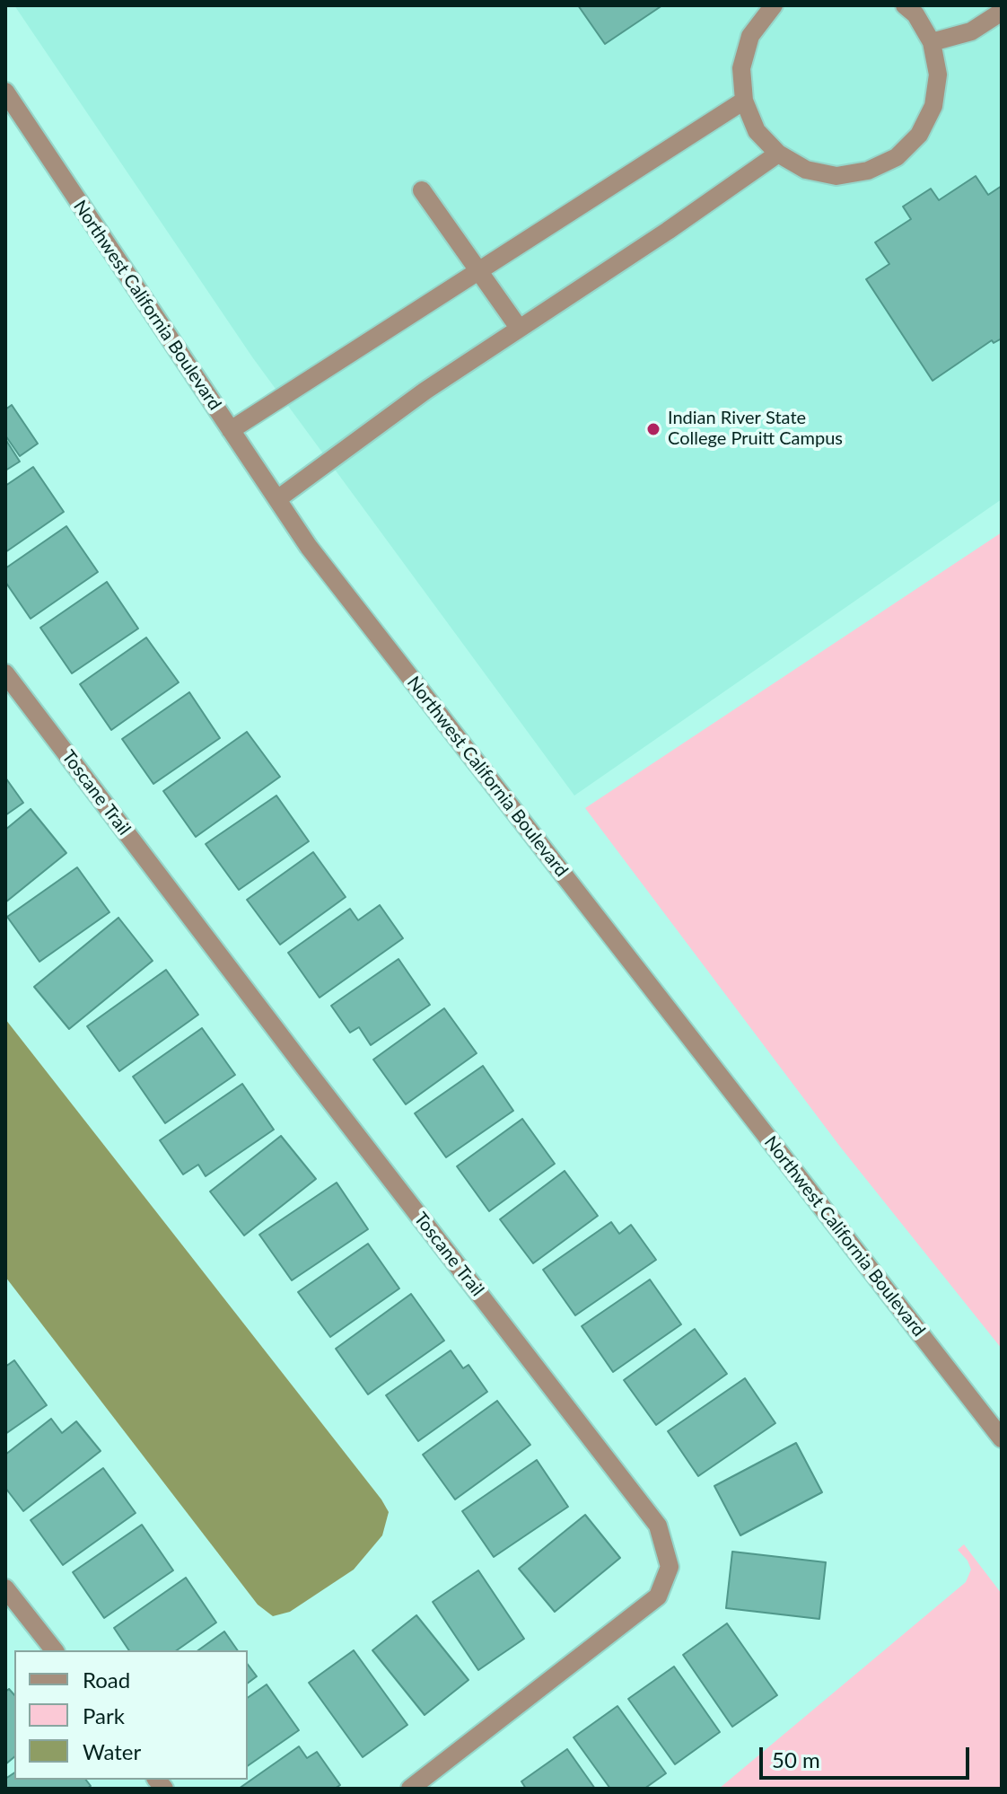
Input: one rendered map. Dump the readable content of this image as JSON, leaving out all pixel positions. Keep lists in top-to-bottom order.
{
  "streets": {
    "street": ["Northwest California Boulevard", "Toscane Trail"]
  },
  "places": ["Indian River State College Pruitt Campus"],
  "legend": ["Road", "Park", "Water"],
  "scale_bar": "50 m"
}
